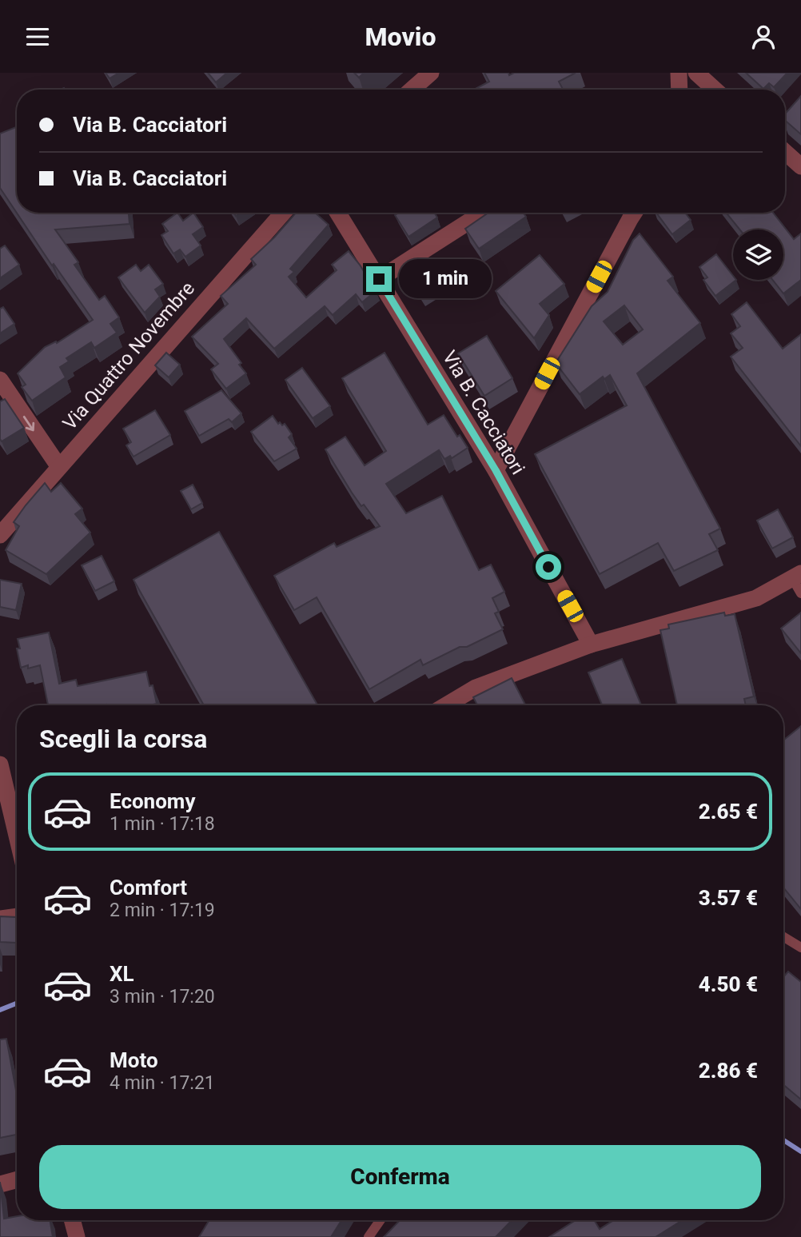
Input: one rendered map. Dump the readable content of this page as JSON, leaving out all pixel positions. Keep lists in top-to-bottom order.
{
  "streets": {
    "street": ["Via Quattro Novembre", "Via B. Cacciatori"]
  },
  "page": {
    "header": "Movio",
    "banner": ["Via B. Cacciatori", "Via B. Cacciatori"],
    "bubble": "1 min",
    "heading": "Scegli la corsa",
    "list": [
      {
        "name": "Economy",
        "note": "1 min · 17:18",
        "value": "2.65 €"
      },
      {
        "name": "Comfort",
        "note": "2 min · 17:19",
        "value": "3.57 €"
      },
      {
        "name": "XL",
        "note": "3 min · 17:20",
        "value": "4.50 €"
      },
      {
        "name": "Moto",
        "note": "4 min · 17:21",
        "value": "2.86 €"
      }
    ],
    "buttons": "Conferma"
  }
}
